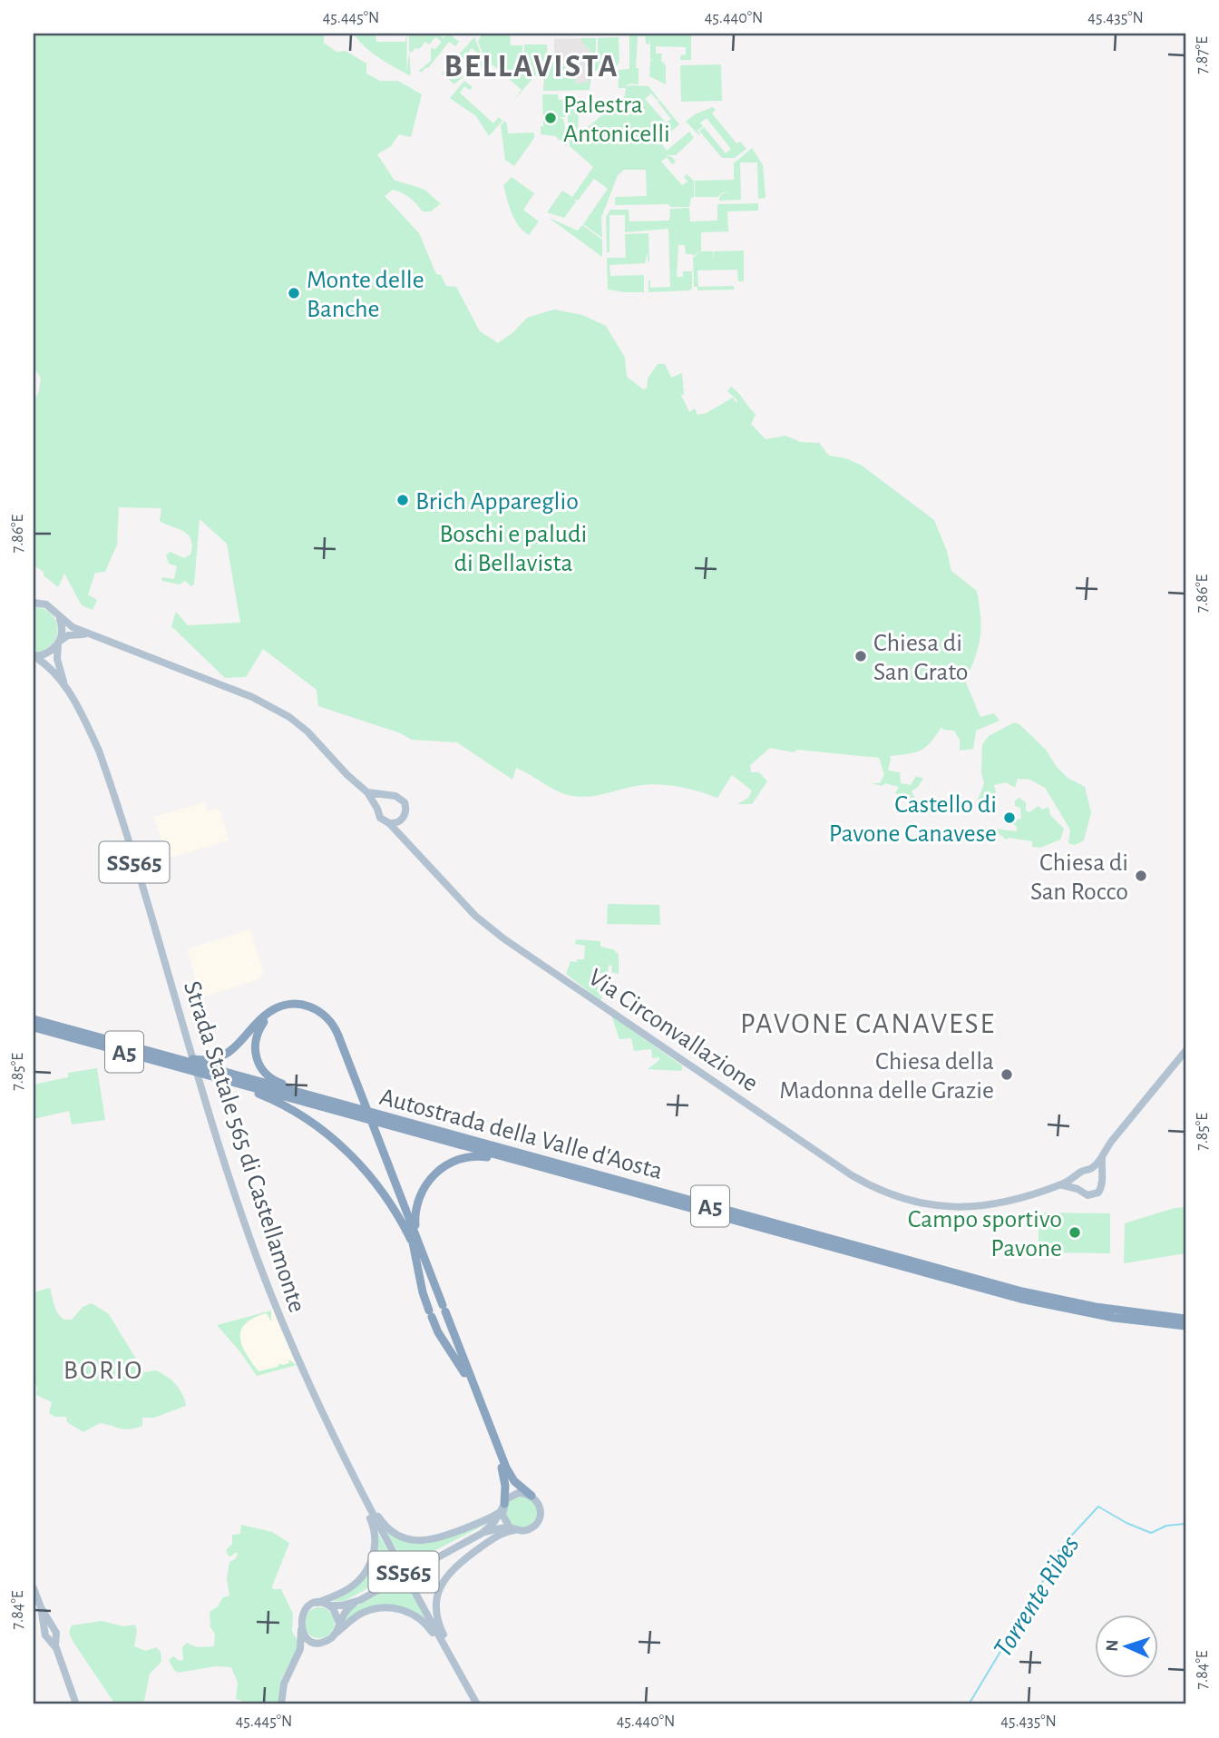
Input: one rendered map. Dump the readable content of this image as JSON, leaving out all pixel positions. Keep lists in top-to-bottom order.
{
  "streets": {
    "highway": ["A5", "Autostrada della Valle d'Aosta"],
    "main road": ["SS565", "Via Circonvallazione", "Strada Statale 565 di Castellamonte"]
  },
  "crossings": [
    ["SS565", "Via Circonvallazione"],
    ["SS565", "Strada Statale 565 di Castellamonte"]
  ],
  "districts": ["BELLAVISTA", "PAVONE CANAVESE", "BORIO"],
  "water": ["Torrente Ribes"],
  "parks": ["Boschi e paludi di Bellavista"],
  "places": [
    "Palestra Antonicelli",
    "Monte delle Banche",
    "Brich Appareglio",
    "Chiesa di San Grato",
    "Castello di Pavone Canavese",
    "Chiesa di San Rocco",
    "Chiesa della Madonna delle Grazie",
    "Campo sportivo Pavone"
  ],
  "north": "left",
  "coordinates": [
    "45.445°N",
    "45.440°N",
    "45.435°N",
    "7.87°E",
    "7.86°E",
    "7.85°E",
    "7.84°E"
  ]
}
